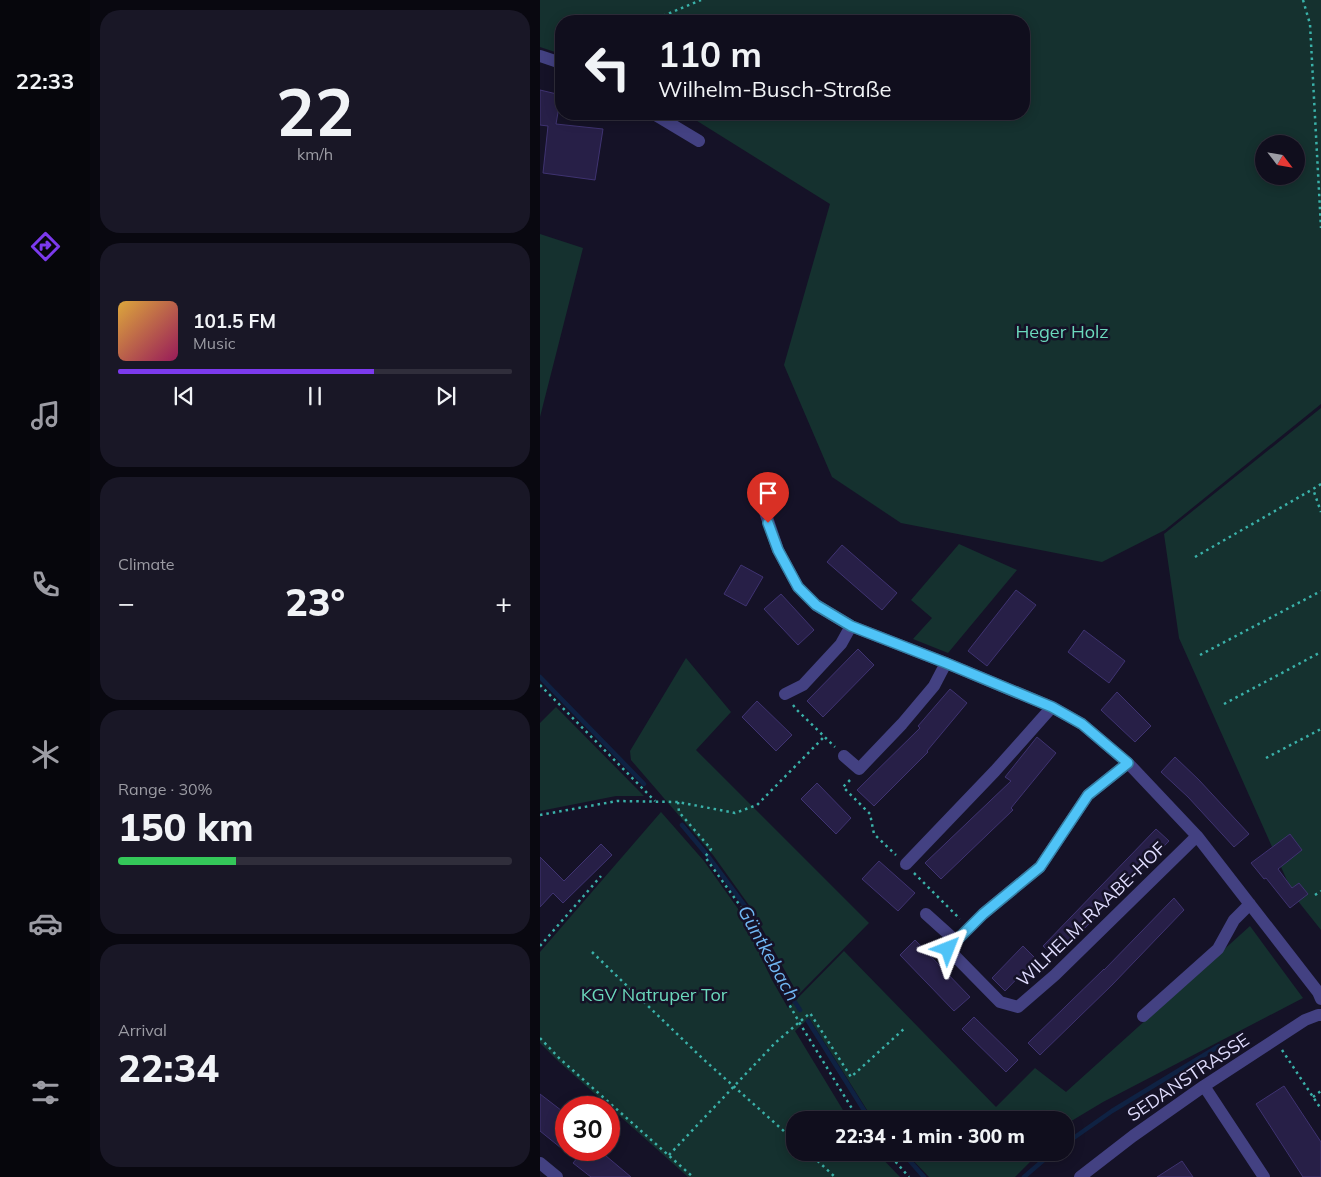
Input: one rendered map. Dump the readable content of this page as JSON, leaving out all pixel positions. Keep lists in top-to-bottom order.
{
  "streets": {
    "street": ["WILHELM-RAABE-HOF", "SEDANSTRASSE"]
  },
  "water": ["Güntkebach"],
  "parks": ["Heger Holz", "KGV Natruper Tor"],
  "north": "bottom right",
  "page": {
    "tabs": "22:33",
    "tile": [
      ["22", "km/h"],
      "Climate",
      ["Range · 30%", "150 km"],
      ["Arrival", "22:34"]
    ],
    "turn": ["110 m", "Wilhelm-Busch-Straße"],
    "song": ["101.5 FM", "Music"],
    "heat": ["−", "23°", "+"],
    "limit": "30",
    "trip": "22:34 · 1 min · 300 m"
  }
}
